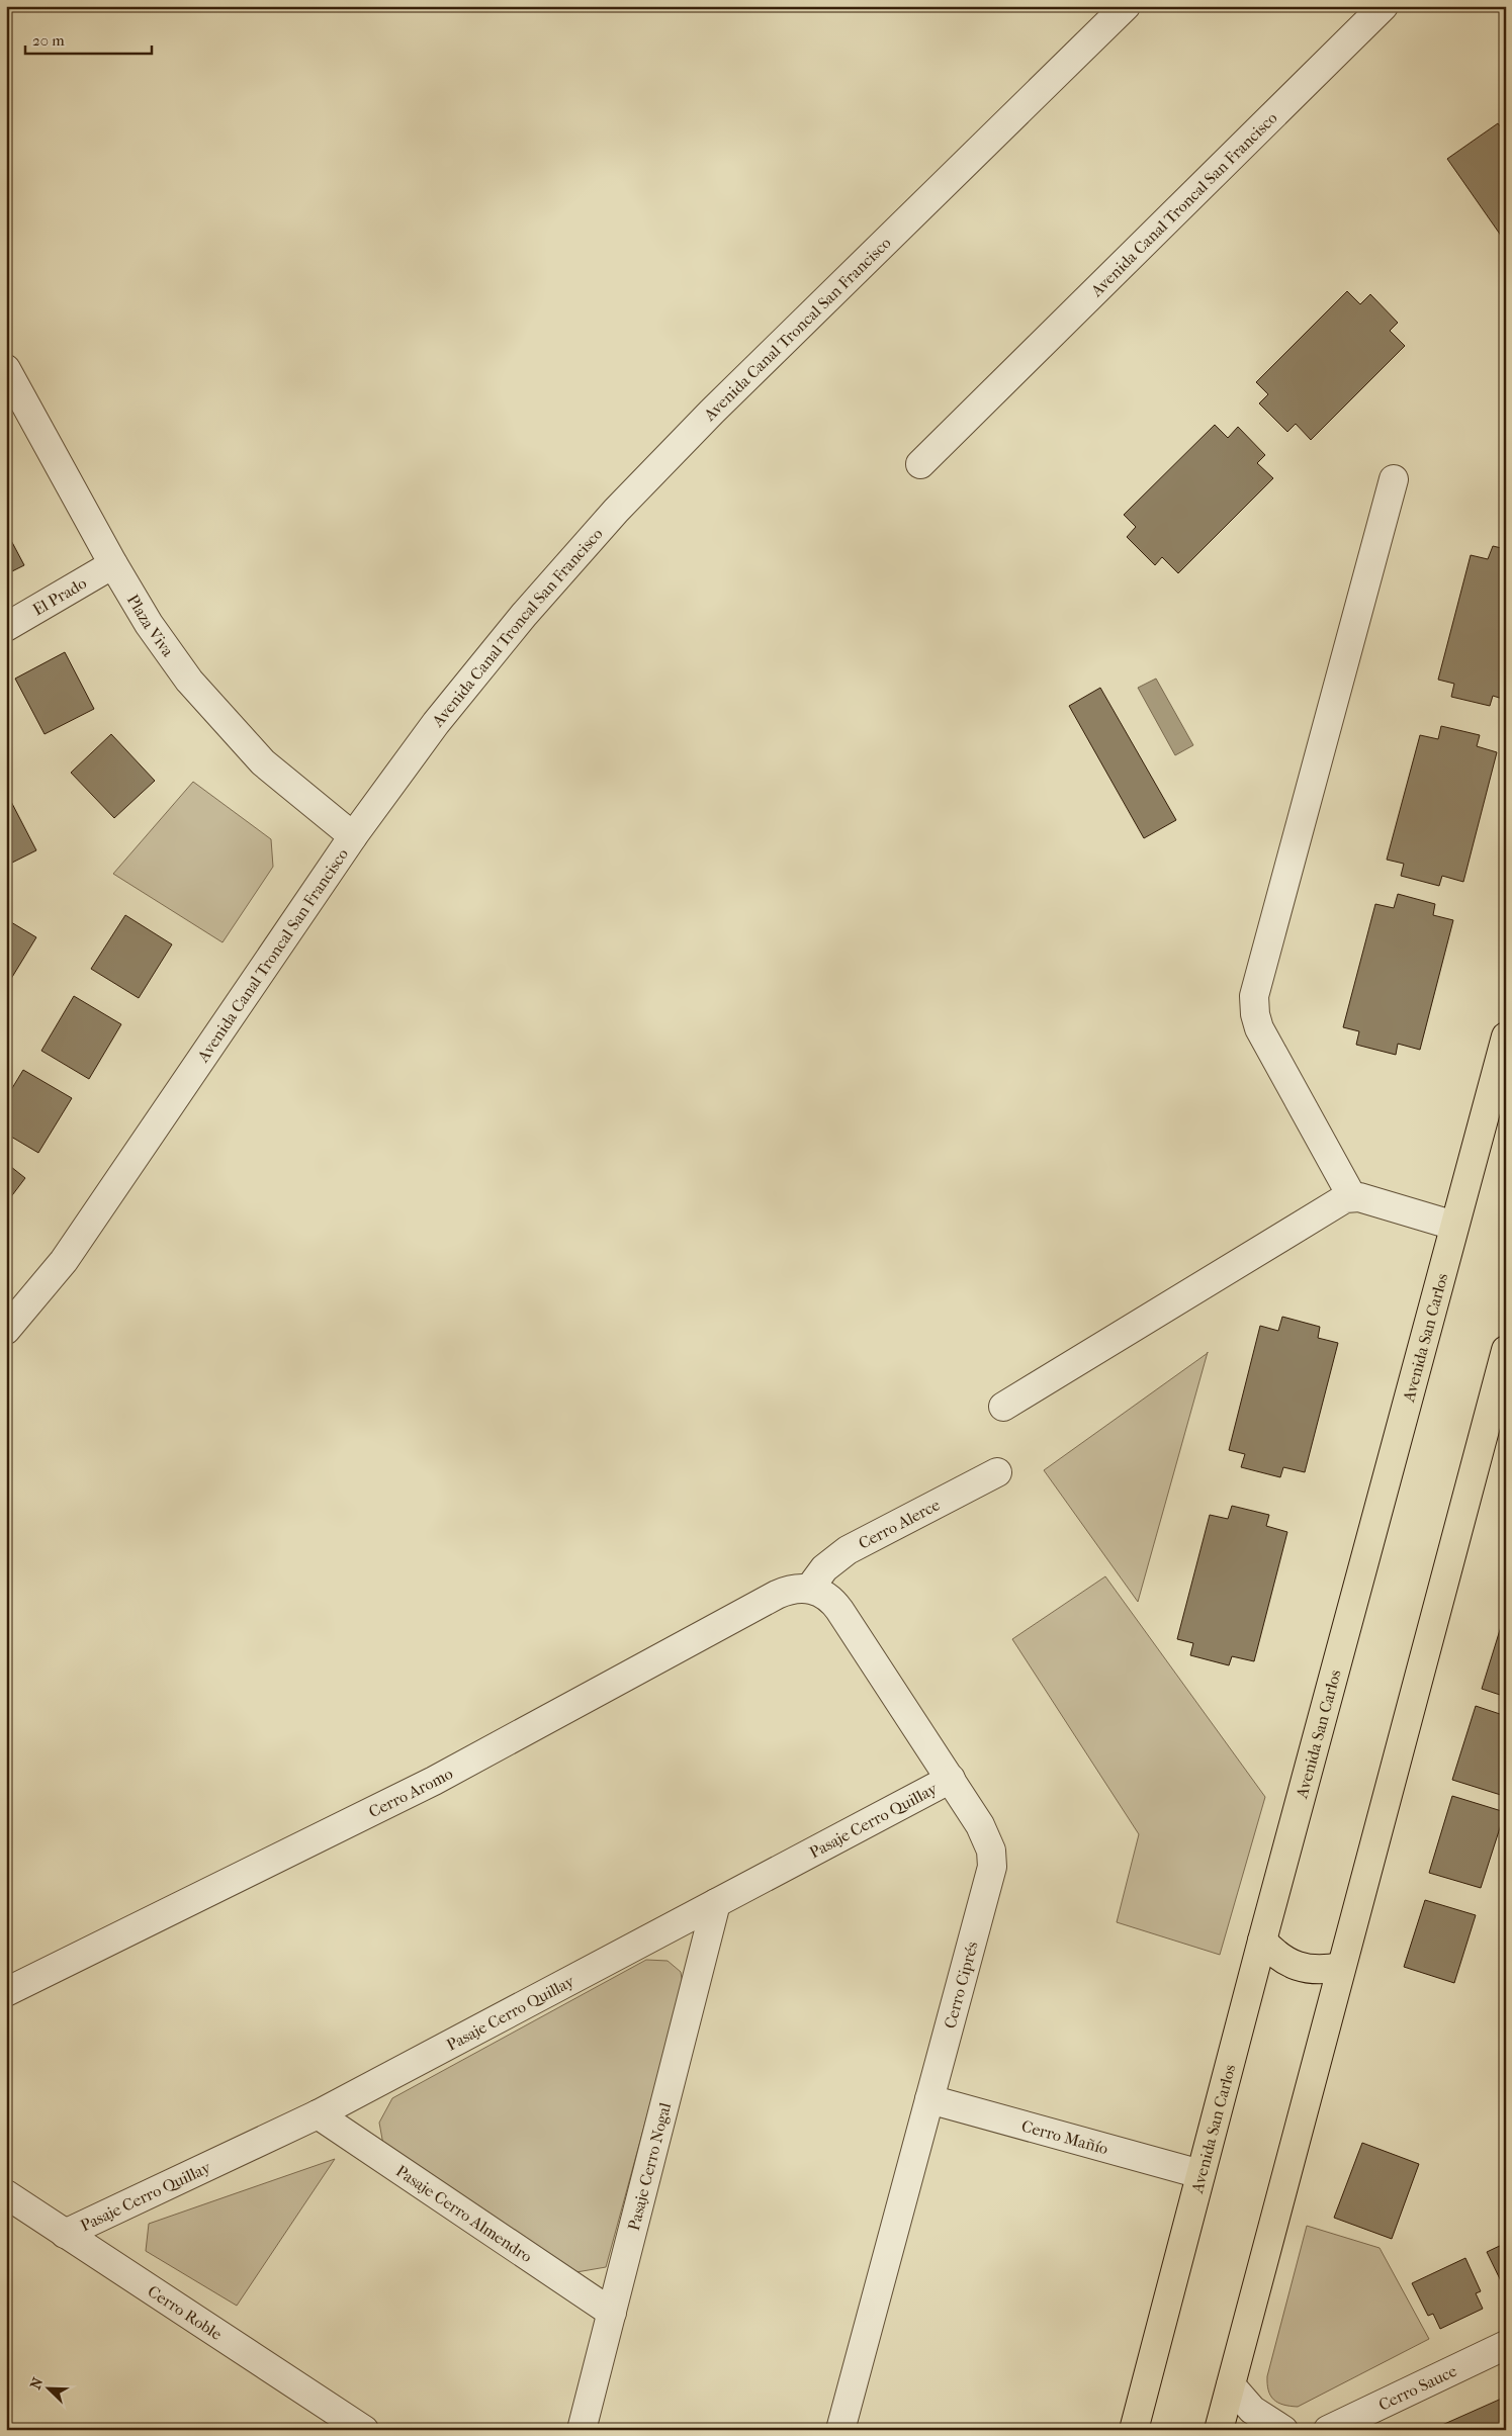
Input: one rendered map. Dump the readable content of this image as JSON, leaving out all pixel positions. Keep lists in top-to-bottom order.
{
  "streets": {
    "main road": ["Avenida San Carlos"],
    "street": [
      "Avenida Canal Troncal San Francisco",
      "El Prado",
      "Plaza Viva",
      "Cerro Alerce",
      "Cerro Aromo",
      "Pasaje Cerro Quillay",
      "Cerro Ciprés",
      "Cerro Mañío",
      "Pasaje Cerro Nogal",
      "Pasaje Cerro Almendro",
      "Cerro Roble",
      "Cerro Sauce"
    ]
  },
  "crossings": [
    ["Avenida Canal Troncal San Francisco", "Plaza Viva"],
    ["El Prado", "Plaza Viva"],
    ["Avenida San Carlos", "Cerro Mañío"],
    ["Cerro Alerce", "Cerro Aromo"],
    ["Cerro Alerce", "Cerro Ciprés"],
    ["Cerro Aromo", "Cerro Ciprés"],
    ["Pasaje Cerro Quillay", "Cerro Ciprés"],
    ["Pasaje Cerro Quillay", "Pasaje Cerro Nogal"],
    ["Pasaje Cerro Quillay", "Pasaje Cerro Almendro"],
    ["Pasaje Cerro Quillay", "Cerro Roble"],
    ["Cerro Ciprés", "Cerro Mañío"],
    ["Pasaje Cerro Nogal", "Pasaje Cerro Almendro"]
  ],
  "scale_bar": "20 m",
  "north": "top left"
}
